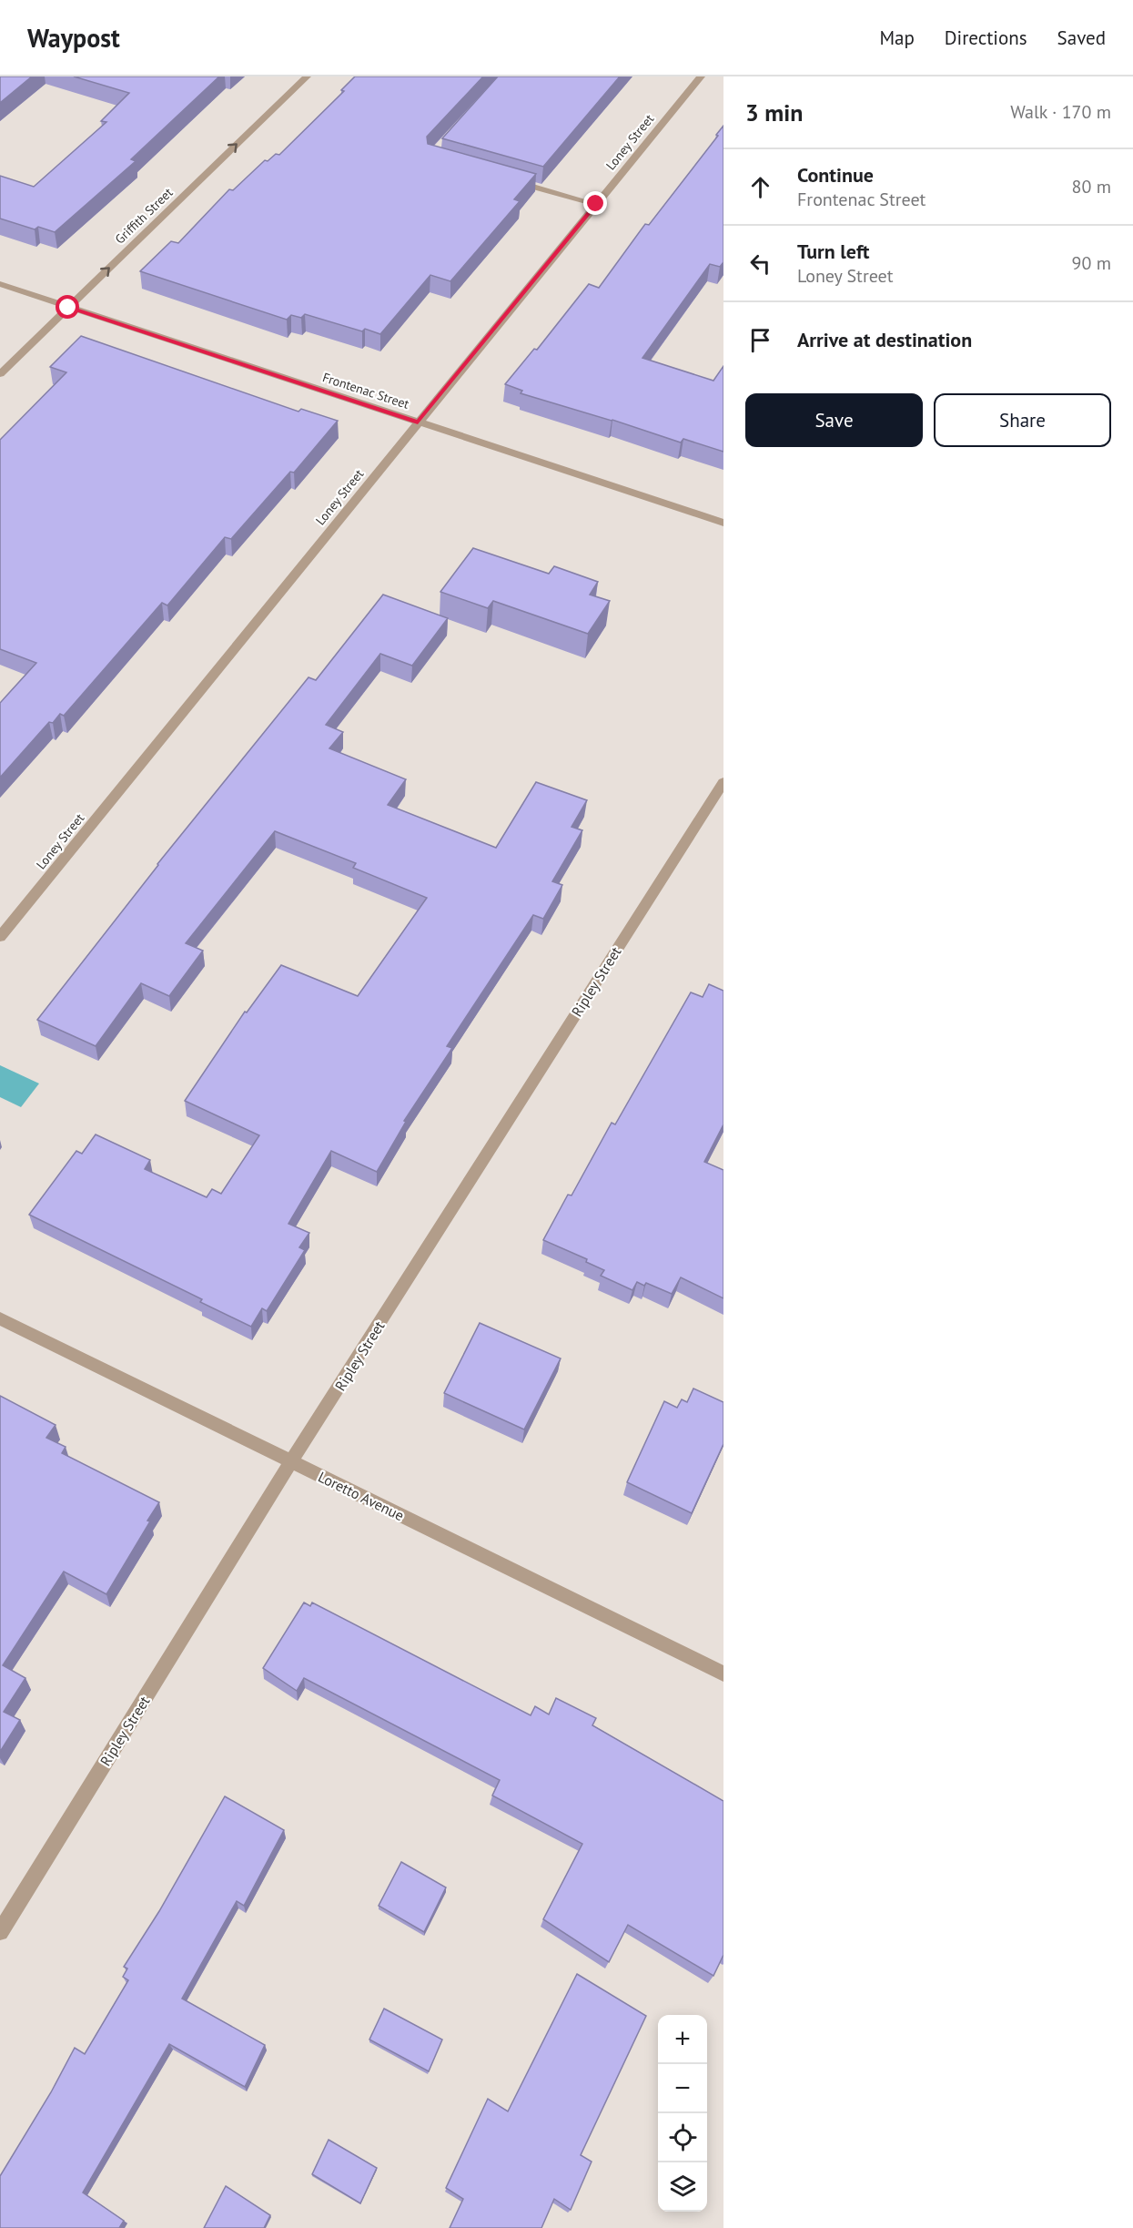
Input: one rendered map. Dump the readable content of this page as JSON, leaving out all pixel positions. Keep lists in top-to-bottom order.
{
  "streets": {
    "street": [
      "Loney Street",
      "Griffith Street",
      "Frontenac Street",
      "Ripley Street",
      "Loretto Avenue"
    ]
  },
  "crossings": [
    ["Loney Street", "Frontenac Street"],
    ["Griffith Street", "Frontenac Street"],
    ["Ripley Street", "Loretto Avenue"]
  ],
  "one_way": ["Griffith Street"],
  "page": {
    "header": "Waypost",
    "nav": ["Map", "Directions", "Saved"],
    "heading": ["3 min", "Walk · 170 m"],
    "list": [
      ["Continue", "Frontenac Street", "80 m"],
      ["Turn left", "Loney Street", "90 m"],
      "Arrive at destination"
    ],
    "buttons": ["Save", "Share"],
    "map_buttons": ["+", "−"]
  }
}
